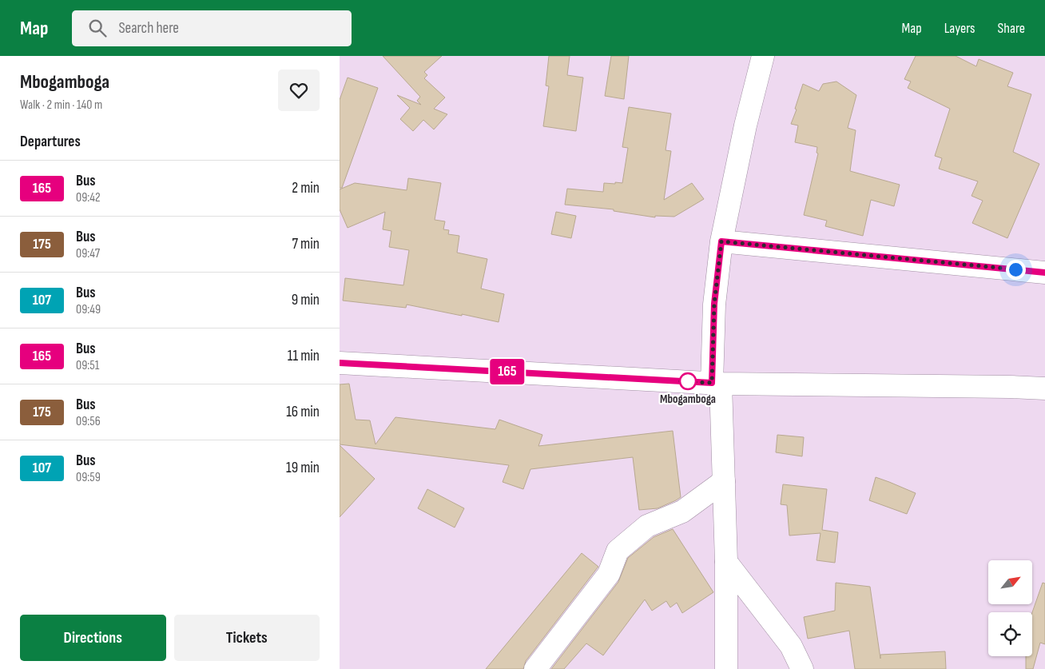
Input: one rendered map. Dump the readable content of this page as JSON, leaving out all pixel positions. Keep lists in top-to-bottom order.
{
  "places": ["Mbogamboga"],
  "lines": ["bus line 165"],
  "north": "top right",
  "page": {
    "header": "Map",
    "search": "Search here",
    "nav": ["Map", "Layers", "Share"],
    "heading": [
      ["Mbogamboga", "Walk · 2 min · 140 m"],
      "Departures"
    ],
    "on_map": "165",
    "list": [
      {
        "mark": "165",
        "name": "Bus",
        "note": "09:42",
        "value": "2 min"
      },
      {
        "mark": "175",
        "name": "Bus",
        "note": "09:47",
        "value": "7 min"
      },
      {
        "mark": "107",
        "name": "Bus",
        "note": "09:49",
        "value": "9 min"
      },
      {
        "mark": "165",
        "name": "Bus",
        "note": "09:51",
        "value": "11 min"
      },
      {
        "mark": "175",
        "name": "Bus",
        "note": "09:56",
        "value": "16 min"
      },
      {
        "mark": "107",
        "name": "Bus",
        "note": "09:59",
        "value": "19 min"
      }
    ],
    "buttons": ["Directions", "Tickets"]
  }
}
